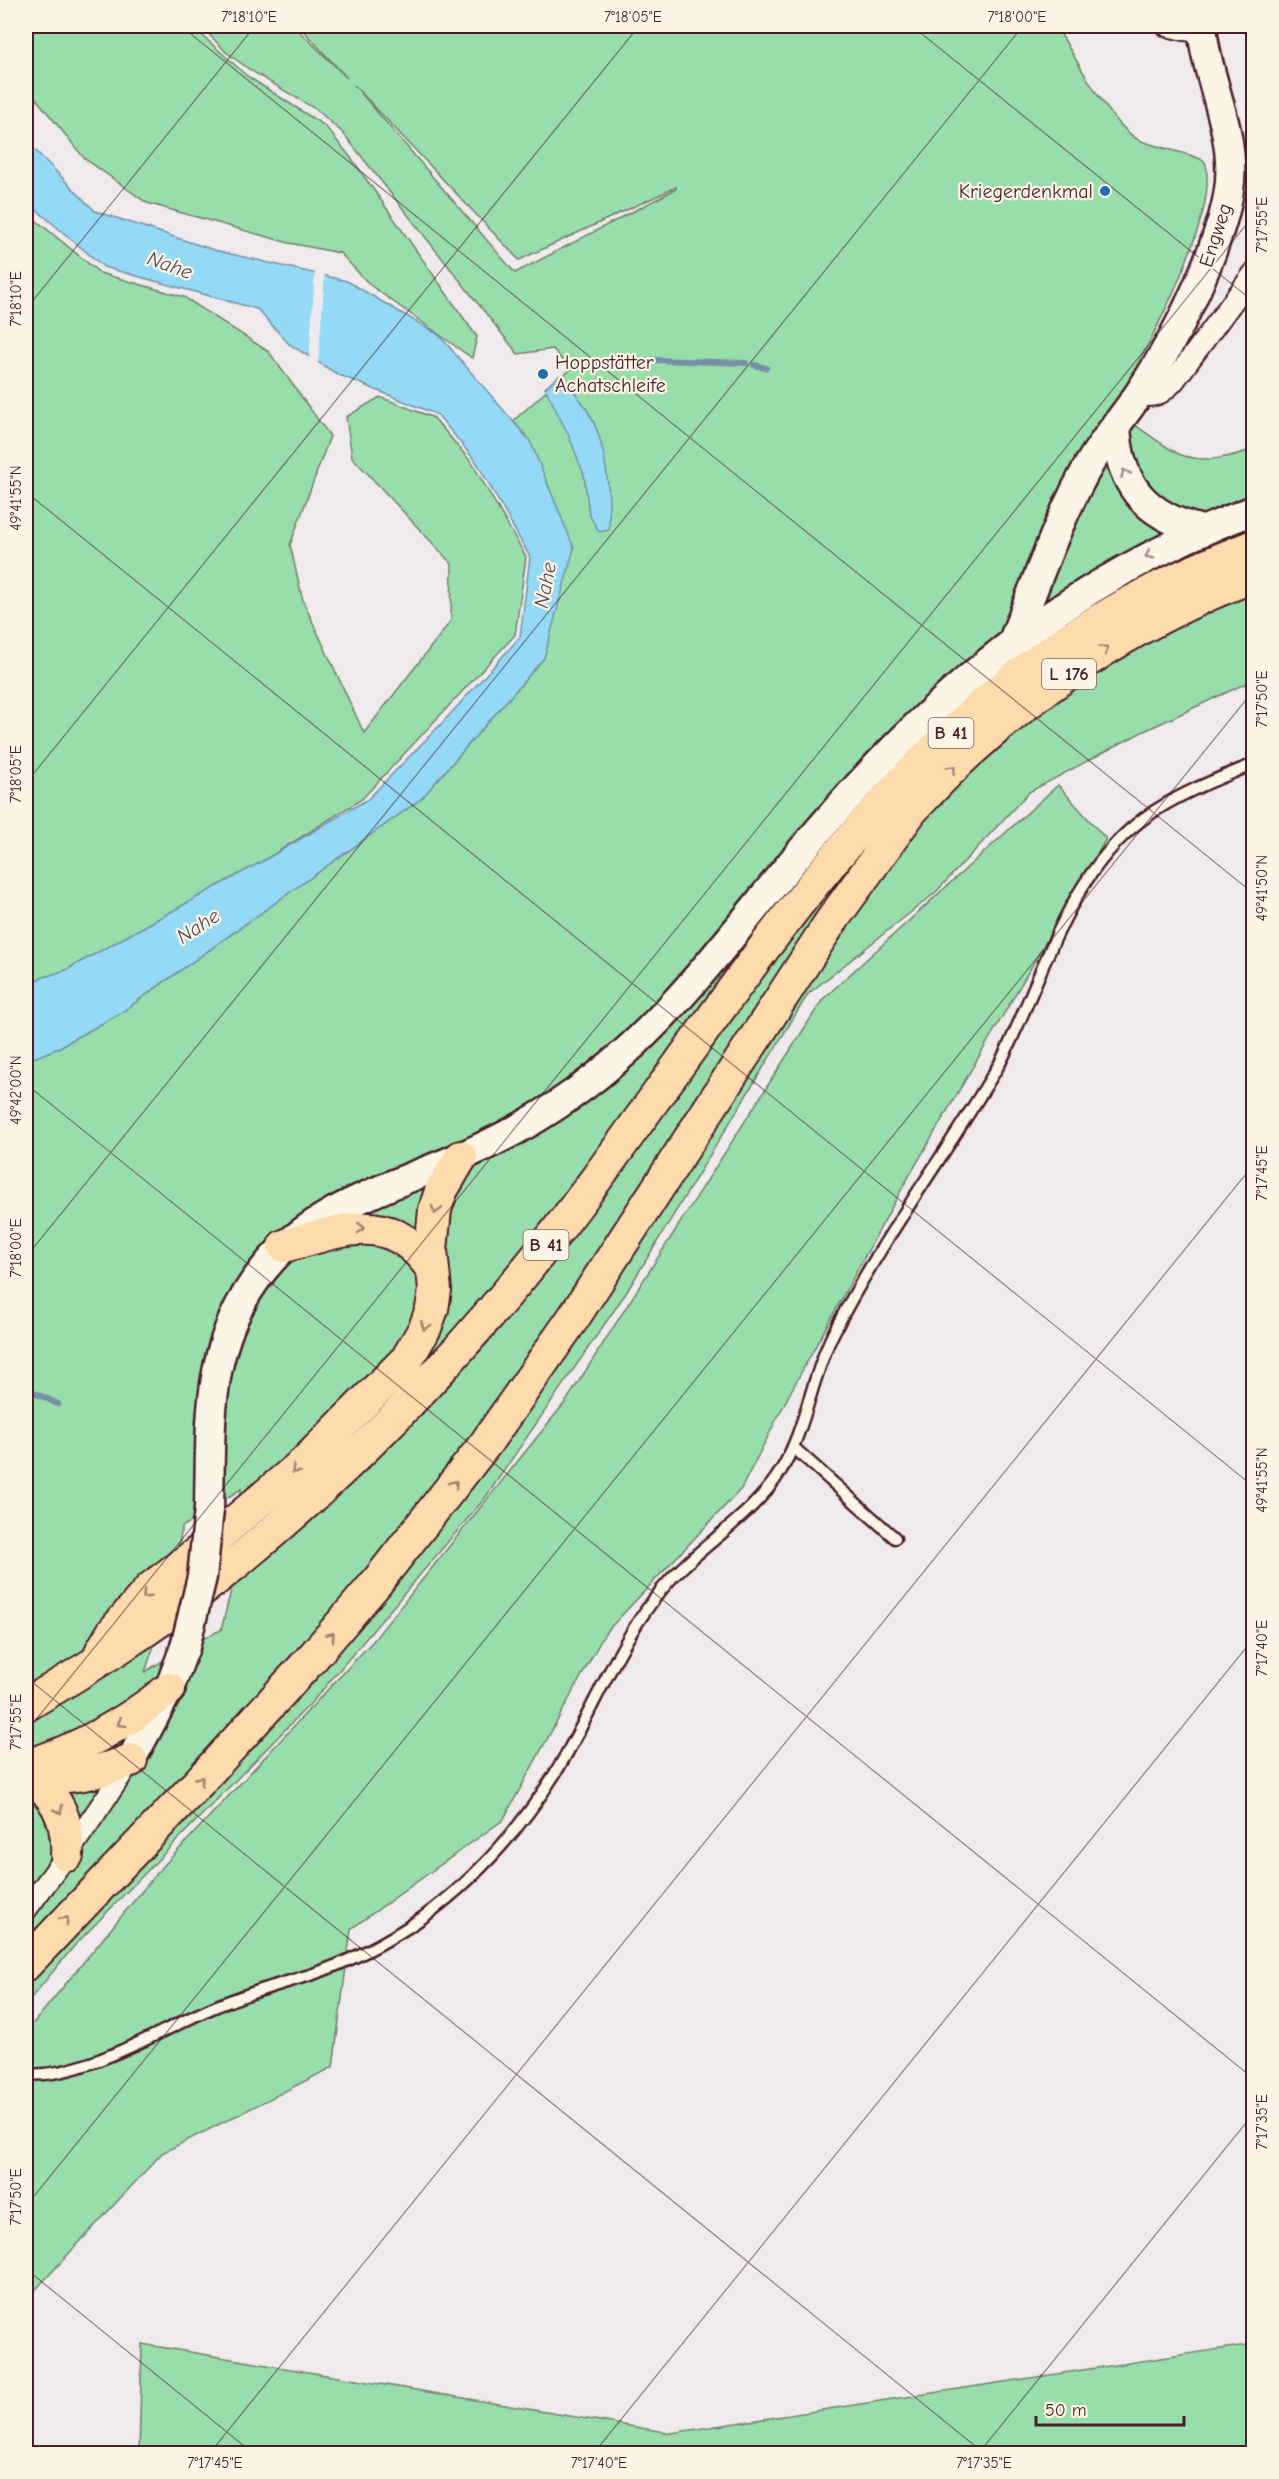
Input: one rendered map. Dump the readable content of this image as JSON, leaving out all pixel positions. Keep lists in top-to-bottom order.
{
  "streets": {
    "main road": ["Engweg", "L 176", "B 41"]
  },
  "crossings": [
    ["L 176", "B 41"]
  ],
  "water": ["Nahe"],
  "places": ["Kriegerdenkmal", "Hoppstätter Achatschleife"],
  "scale_bar": "50 m",
  "coordinates": [
    "7°18'10\"E",
    "7°18'05\"E",
    "7°18'00\"E",
    "7°17'55\"E",
    "49°41'55\"N",
    "7°17'50\"E",
    "49°41'50\"N",
    "49°42'00\"N",
    "7°17'45\"E",
    "7°17'40\"E",
    "7°17'35\"E"
  ]
}
